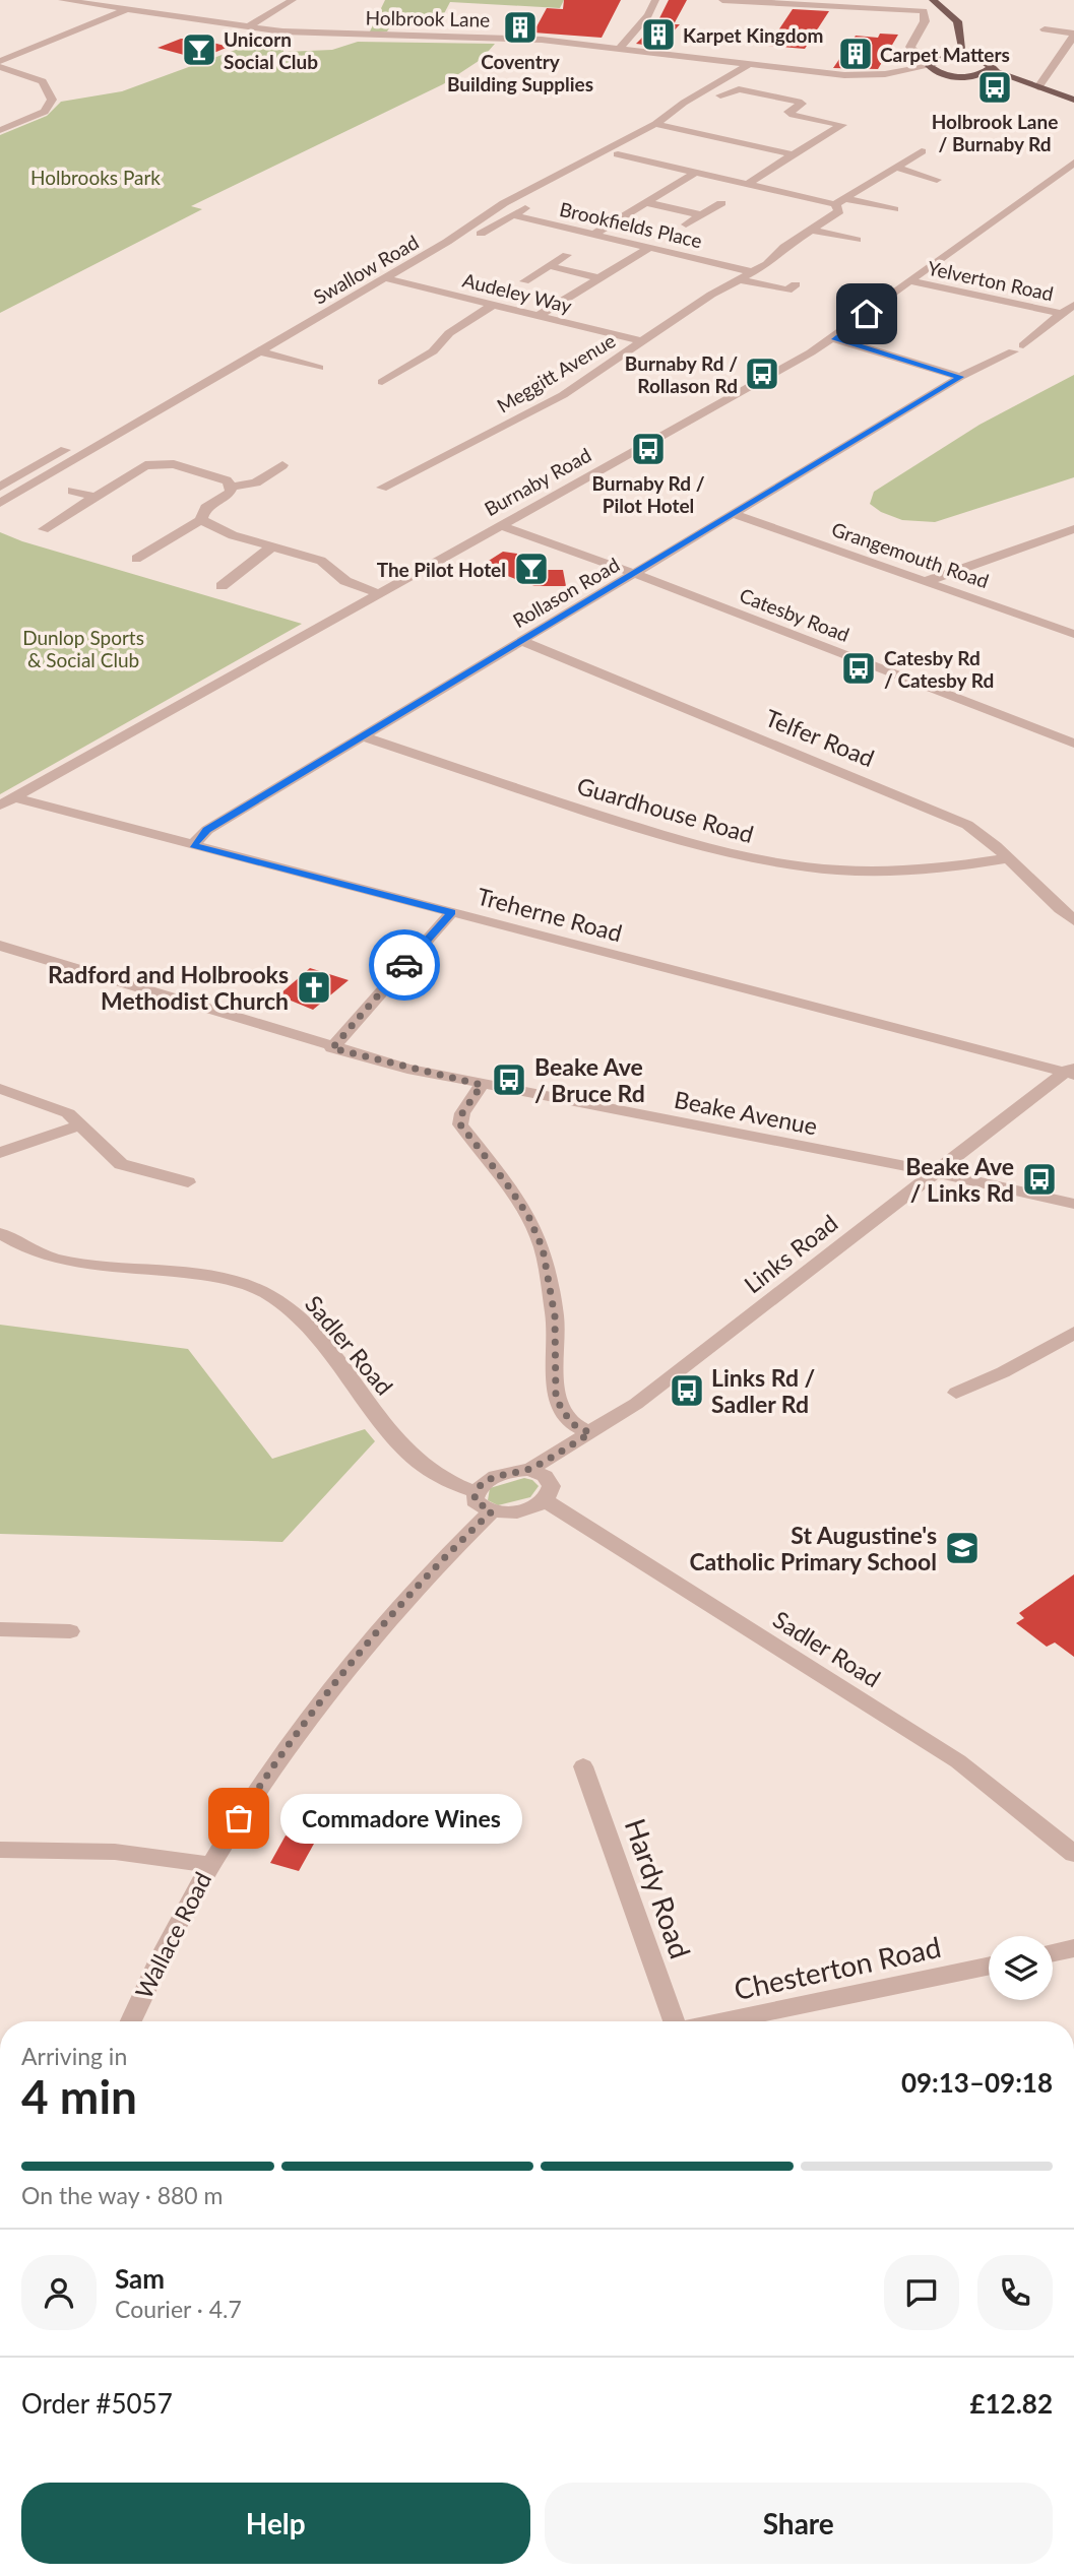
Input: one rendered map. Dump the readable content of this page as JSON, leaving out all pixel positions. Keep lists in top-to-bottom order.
{
  "streets": {
    "street": [
      "Holbrook Lane",
      "Brookfields Place",
      "Swallow Road",
      "Yelverton Road",
      "Audeley Way",
      "Meggitt Avenue",
      "Burnaby Road",
      "Grangemouth Road",
      "Rollason Road",
      "Catesby Road",
      "Telfer Road",
      "Guardhouse Road",
      "Treherne Road",
      "Beake Avenue",
      "Links Road",
      "Sadler Road",
      "Hardy Road",
      "Wallace Road",
      "Chesterton Road"
    ]
  },
  "crossings": [
    ["Holbrook Lane", "Swallow Road"],
    ["Brookfields Place", "Meggitt Avenue"],
    ["Swallow Road", "Audeley Way"],
    ["Yelverton Road", "Burnaby Road"],
    ["Yelverton Road", "Rollason Road"],
    ["Audeley Way", "Meggitt Avenue"],
    ["Burnaby Road", "Catesby Road"],
    ["Burnaby Road", "Treherne Road"],
    ["Grangemouth Road", "Rollason Road"],
    ["Rollason Road", "Catesby Road"],
    ["Rollason Road", "Telfer Road"],
    ["Rollason Road", "Guardhouse Road"],
    ["Rollason Road", "Treherne Road"],
    ["Telfer Road", "Guardhouse Road"],
    ["Treherne Road", "Links Road"],
    ["Beake Avenue", "Links Road"],
    ["Links Road", "Sadler Road"]
  ],
  "parks": ["Holbrooks Park", "Dunlop Sports & Social Club"],
  "places": {
    "building": ["Coventry Building Supplies", "Karpet Kingdom", "Carpet Matters"],
    "bar": ["Unicorn Social Club", "The Pilot Hotel"],
    "bus stop": [
      "Holbrook Lane / Burnaby Rd",
      "Burnaby Rd / Rollason Rd",
      "Burnaby Rd / Pilot Hotel",
      "Catesby Rd / Catesby Rd",
      "Beake Ave / Bruce Rd",
      "Beake Ave / Links Rd",
      "Links Rd / Sadler Rd"
    ],
    "church": ["Radford and Holbrooks Methodist Church"],
    "school or university": ["St Augustine's Catholic Primary School"],
    "other": ["Commadore Wines"]
  },
  "page": {
    "bubble": "Commadore Wines",
    "heading": ["4 min", "Arriving in", "09:13–09:18"],
    "panel": [
      "Sam",
      "Courier · 4.7",
      "Order #5057",
      "£12.82"
    ],
    "bar": "On the way · 880 m",
    "buttons": ["Help", "Share"]
  }
}
